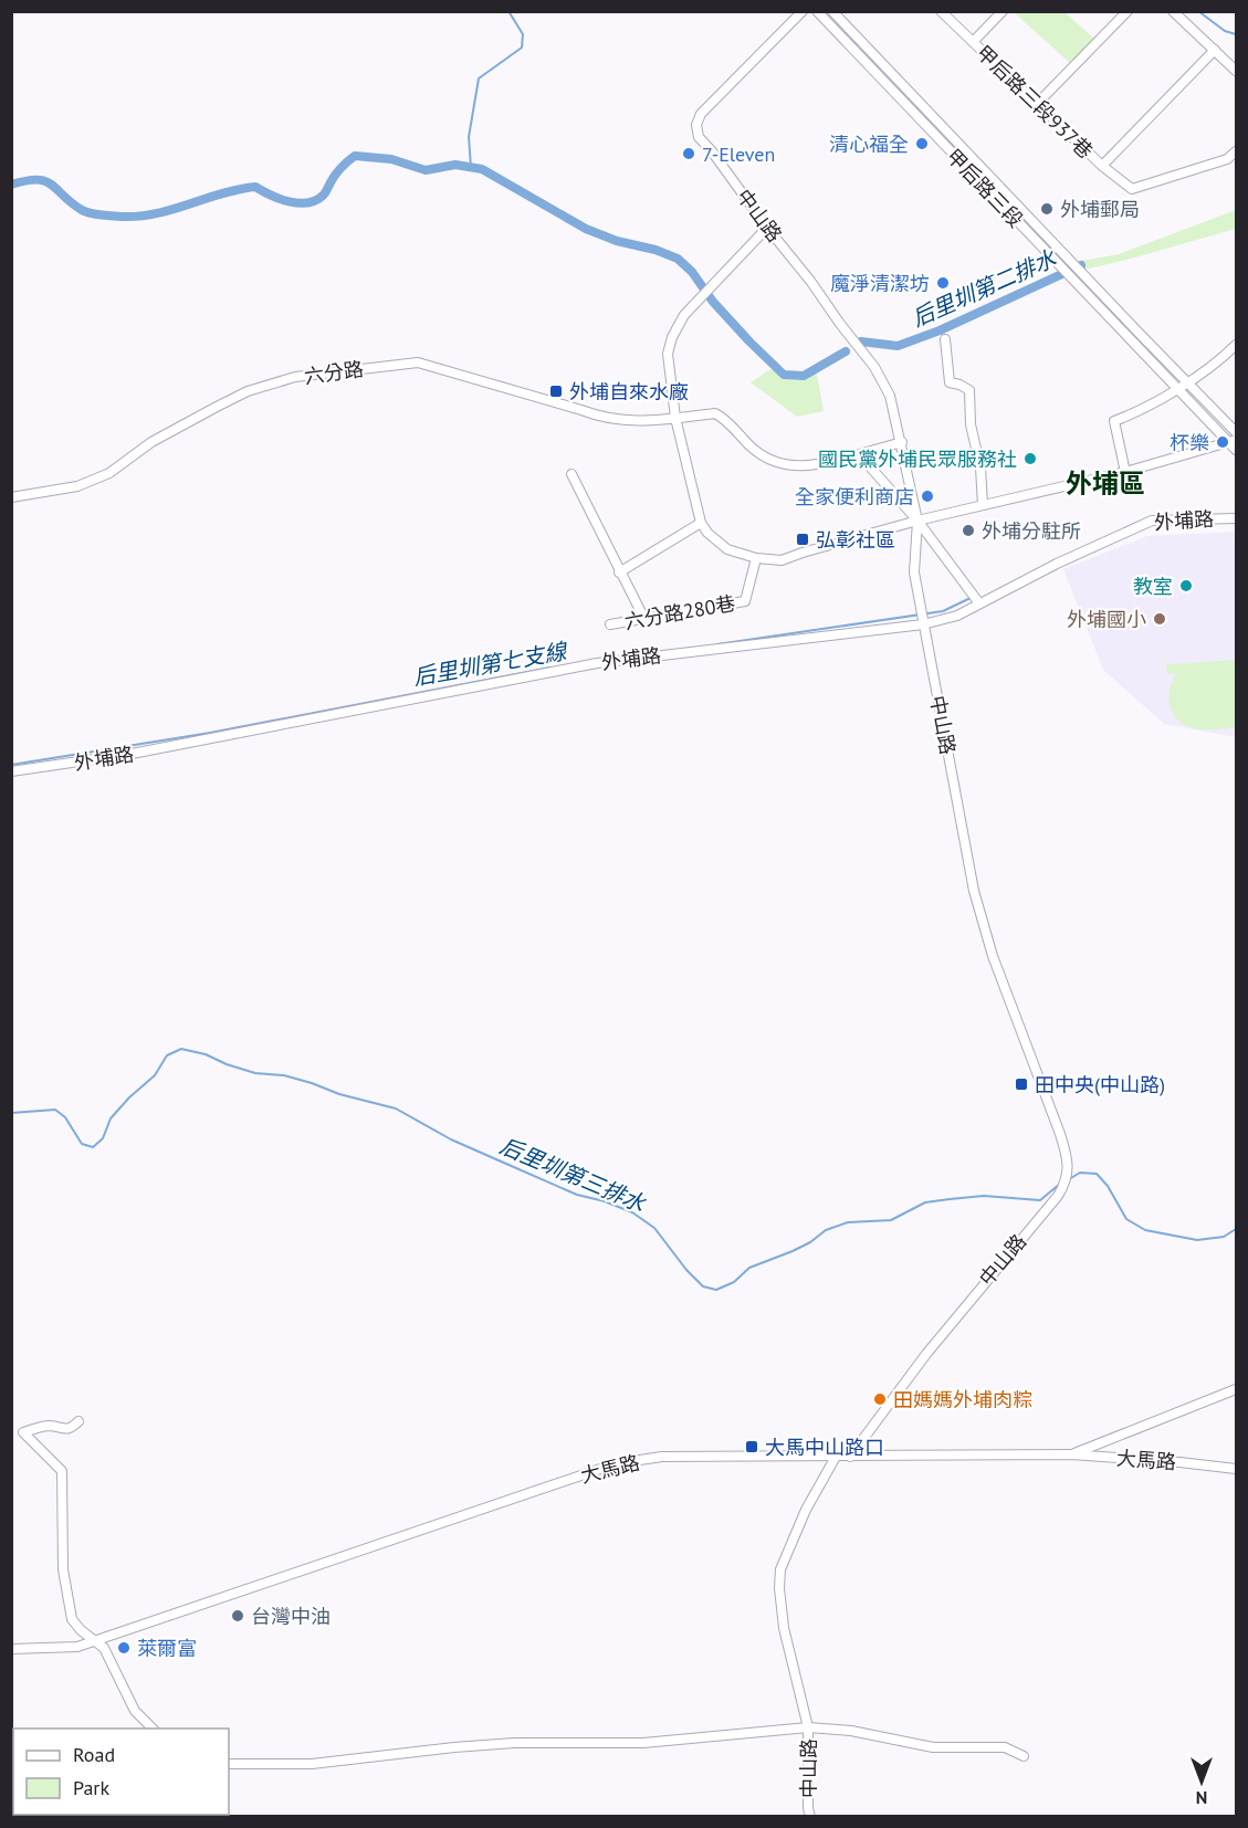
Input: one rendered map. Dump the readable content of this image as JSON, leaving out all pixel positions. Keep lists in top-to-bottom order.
{
  "streets": {
    "street": [
      "甲后路三段937巷",
      "甲后路三段",
      "中山路",
      "六分路",
      "外埔路",
      "六分路280巷",
      "大馬路"
    ]
  },
  "crossings": [
    ["中山路", "六分路"],
    ["中山路", "外埔路"],
    ["中山路", "大馬路"]
  ],
  "districts": ["外埔區"],
  "water": ["后里圳第二排水", "后里圳第七支線", "后里圳第三排水"],
  "places": {
    "other": [
      "清心福全",
      "7-Eleven",
      "外埔郵局",
      "魔淨清潔坊",
      "杯樂",
      "國民黨外埔民眾服務社",
      "全家便利商店",
      "外埔分駐所",
      "教室",
      "外埔國小",
      "田媽媽外埔肉粽",
      "台灣中油",
      "萊爾富"
    ],
    "transit": [
      "外埔自來水廠",
      "弘彰社區",
      "田中央(中山路)",
      "大馬中山路口"
    ]
  },
  "legend": ["Road", "Park"],
  "north": "bottom"
}
